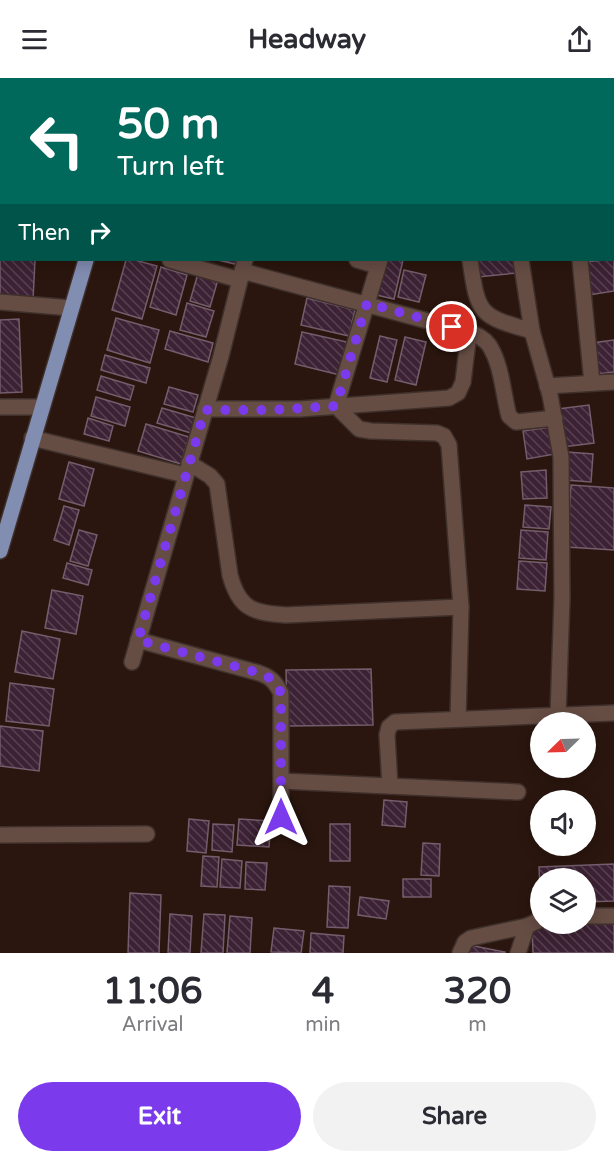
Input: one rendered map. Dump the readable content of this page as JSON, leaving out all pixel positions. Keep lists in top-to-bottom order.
{
  "north": "bottom left",
  "page": {
    "header": "Headway",
    "turn": ["50 m", "Turn left"],
    "then": "Then",
    "eta": [
      "11:06",
      "Arrival",
      "4",
      "min",
      "320",
      "m"
    ],
    "buttons": ["Exit", "Share"]
  }
}
